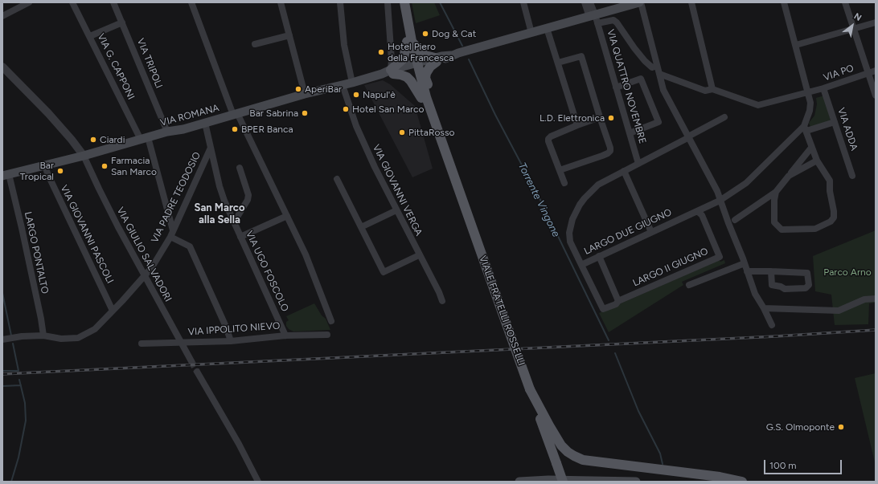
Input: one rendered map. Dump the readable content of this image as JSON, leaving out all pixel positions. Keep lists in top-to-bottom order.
{
  "streets": {
    "main road": ["VIA ROMANA", "VIALE FRATELLI ROSSELLI"],
    "street": [
      "VIA TRIPOLI",
      "VIA G. CAPPONI",
      "VIA PO",
      "VIA QUATTRO NOVEMBRE",
      "VIA ADDA",
      "VIA GIOVANNI VERGA",
      "VIA PADRE TEODOSIO",
      "LARGO DUE GIUGNO",
      "VIA GIOVANNI PASCOLI",
      "LARGO PONTALTO",
      "VIA GIULIO SALVADORI",
      "LARGO II GIUGNO",
      "VIA UGO FOSCOLO",
      "VIA IPPOLITO NIEVO"
    ]
  },
  "crossings": [
    ["VIA TRIPOLI", "VIA ROMANA"],
    ["VIA G. CAPPONI", "VIA ROMANA"],
    ["VIA G. CAPPONI", "VIA PADRE TEODOSIO"],
    ["VIA PO", "VIA ADDA"],
    ["VIA QUATTRO NOVEMBRE", "VIA ROMANA"],
    ["VIA QUATTRO NOVEMBRE", "LARGO DUE GIUGNO"],
    ["VIA ROMANA", "VIA GIOVANNI VERGA"],
    ["VIA ROMANA", "VIA GIOVANNI PASCOLI"],
    ["VIA ROMANA", "LARGO PONTALTO"],
    ["VIA ROMANA", "VIA GIULIO SALVADORI"],
    ["VIA ROMANA", "VIA UGO FOSCOLO"],
    ["VIA ROMANA", "VIALE FRATELLI ROSSELLI"],
    ["VIA PADRE TEODOSIO", "VIA GIOVANNI PASCOLI"],
    ["VIA PADRE TEODOSIO", "LARGO PONTALTO"],
    ["VIA PADRE TEODOSIO", "VIA GIULIO SALVADORI"],
    ["VIA PADRE TEODOSIO", "VIA UGO FOSCOLO"],
    ["LARGO DUE GIUGNO", "LARGO II GIUGNO"],
    ["VIA GIULIO SALVADORI", "VIA IPPOLITO NIEVO"],
    ["VIA UGO FOSCOLO", "VIA IPPOLITO NIEVO"]
  ],
  "districts": ["San Marco alla Sella"],
  "water": ["Torrente Vingone"],
  "parks": ["Parco Arno"],
  "places": [
    "Dog & Cat",
    "Hotel Piero della Francesca",
    "AperiBar",
    "Napul'è",
    "Hotel San Marco",
    "Bar Sabrina",
    "L.D. Elettronica",
    "BPER Banca",
    "PittaRosso",
    "Ciardi",
    "Farmacia San Marco",
    "Bar Tropical",
    "G.S. Olmoponte"
  ],
  "scale_bar": "100 m",
  "north": "top right"
}
